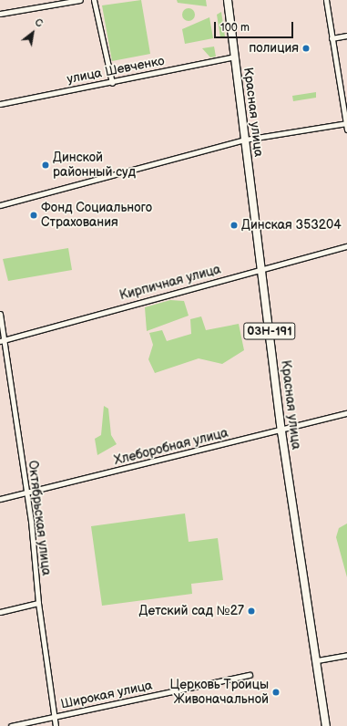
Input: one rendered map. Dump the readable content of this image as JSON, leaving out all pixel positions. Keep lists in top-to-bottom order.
{
  "streets": {
    "main road": ["Красная улица", "03Н-191"],
    "street": [
      "улица Шевченко",
      "Кирпичная улица",
      "Хлеборобная улица",
      "Октябрьская улица",
      "Широкая улица"
    ]
  },
  "crossings": [
    ["улица Шевченко", "Красная улица"],
    ["Красная улица", "Кирпичная улица"],
    ["Красная улица", "Хлеборобная улица"],
    ["Кирпичная улица", "Октябрьская улица"],
    ["Хлеборобная улица", "Октябрьская улица"],
    ["Октябрьская улица", "Широкая улица"]
  ],
  "places": [
    "полиция",
    "Динской районный суд",
    "Фонд Социального Страхования",
    "Динская 353204",
    "Детский сад №27",
    "Церковь Троицы Живоначальной"
  ],
  "scale_bar": "100 m",
  "north": "top right"
}
